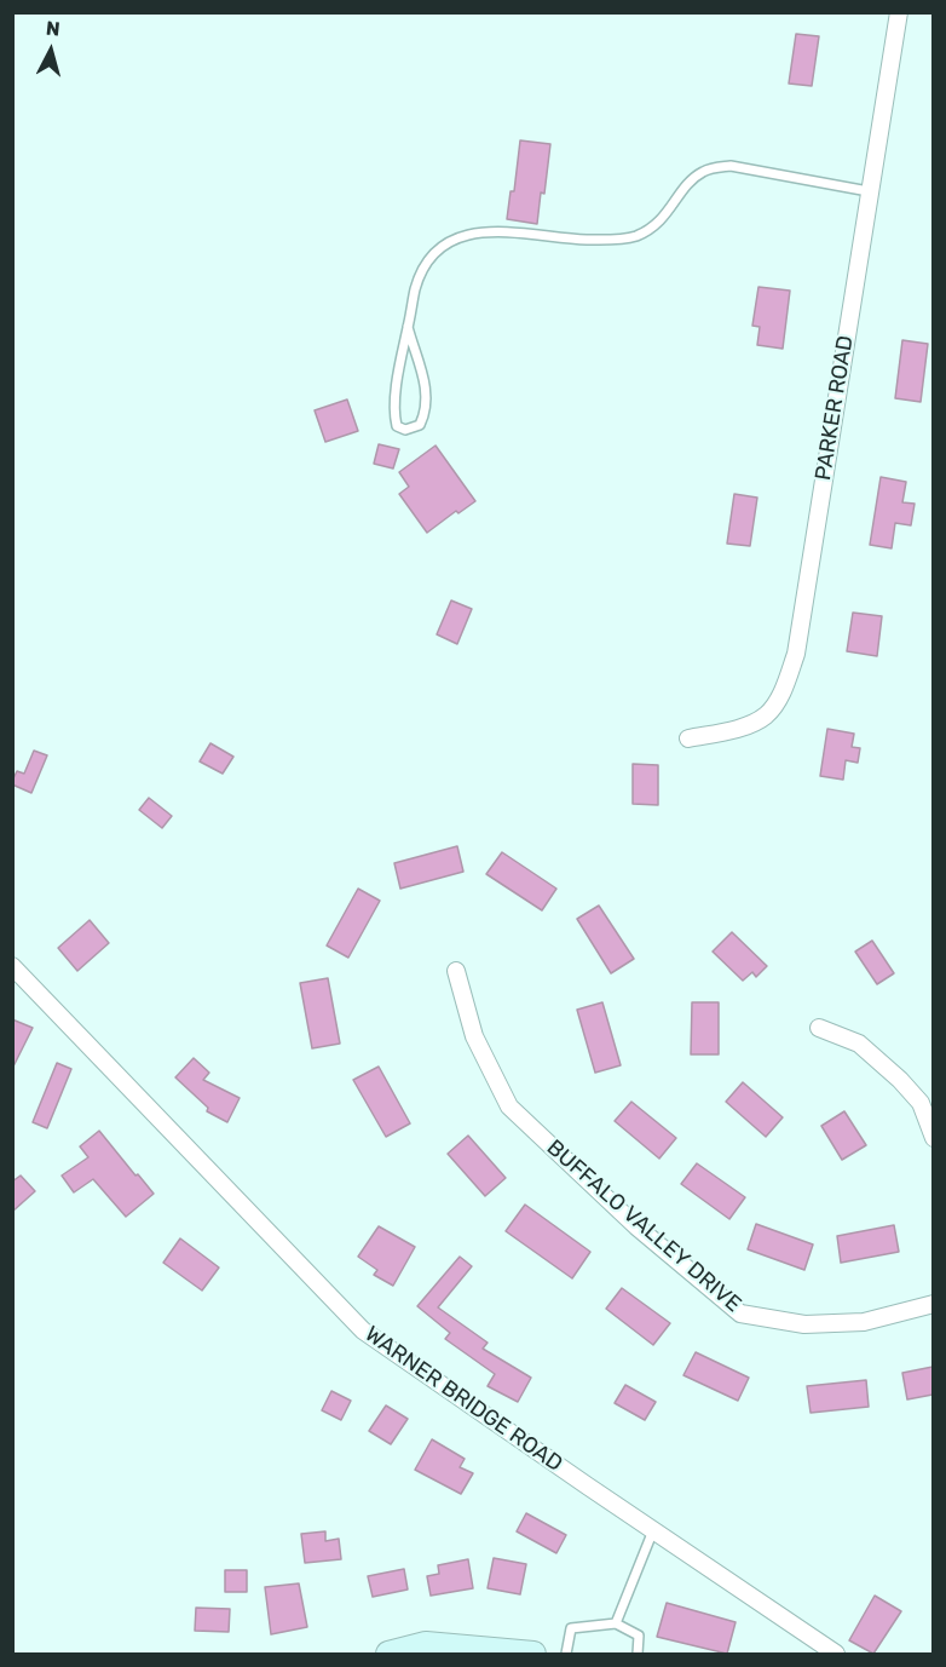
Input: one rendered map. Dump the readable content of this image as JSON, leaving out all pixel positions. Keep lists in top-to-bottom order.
{
  "streets": {
    "street": ["PARKER ROAD", "BUFFALO VALLEY DRIVE", "WARNER BRIDGE ROAD"]
  },
  "north": "top"
}
